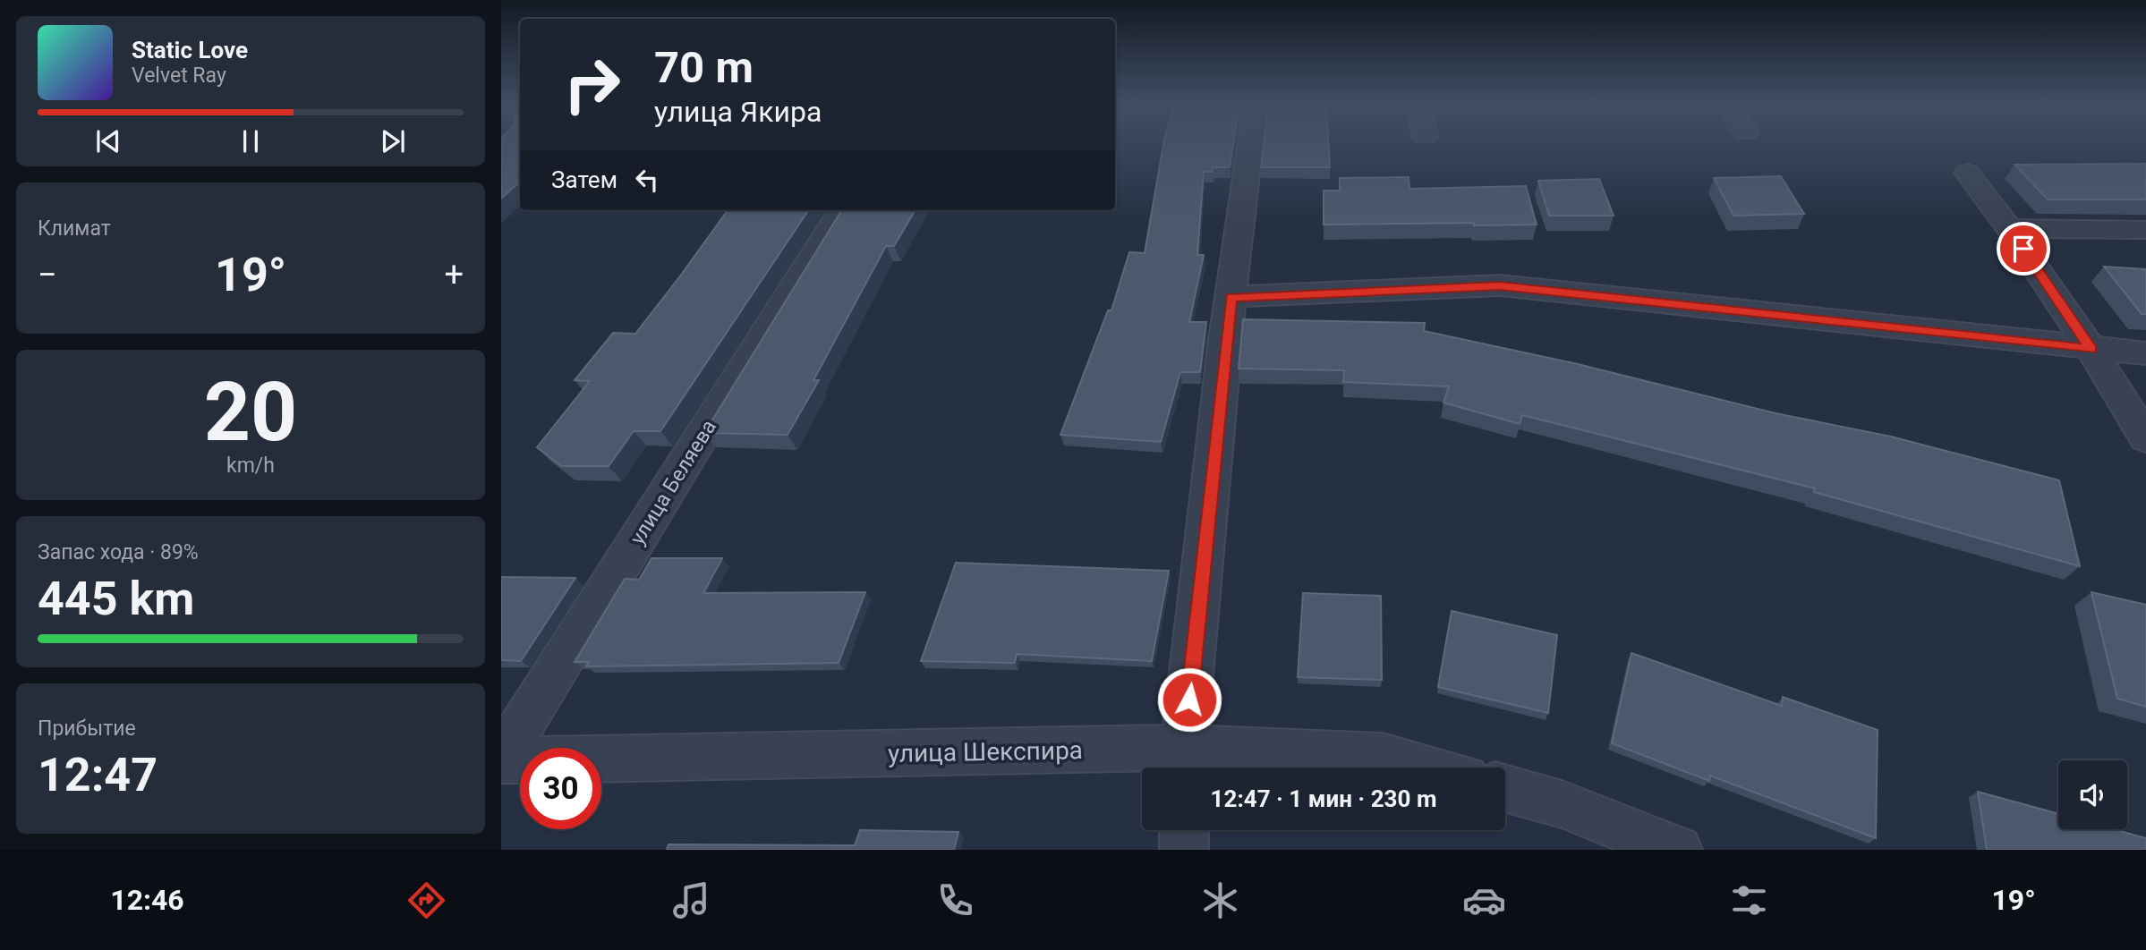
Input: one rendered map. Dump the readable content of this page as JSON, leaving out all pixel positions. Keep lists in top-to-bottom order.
{
  "streets": {
    "street": ["улица Беляева", "улица Шекспира"]
  },
  "crossings": [
    ["улица Беляева", "улица Шекспира"]
  ],
  "page": {
    "turn": ["70 m", "улица Якира"],
    "song": ["Static Love", "Velvet Ray"],
    "then": "Затем",
    "tile": [
      "Климат",
      ["20", "km/h"],
      ["Запас хода · 89%", "445 km"],
      ["Прибытие", "12:47"]
    ],
    "heat": ["−", "19°", "+"],
    "limit": "30",
    "trip": "12:47 · 1 мин · 230 m",
    "tabs": ["12:46", "19°"]
  }
}
